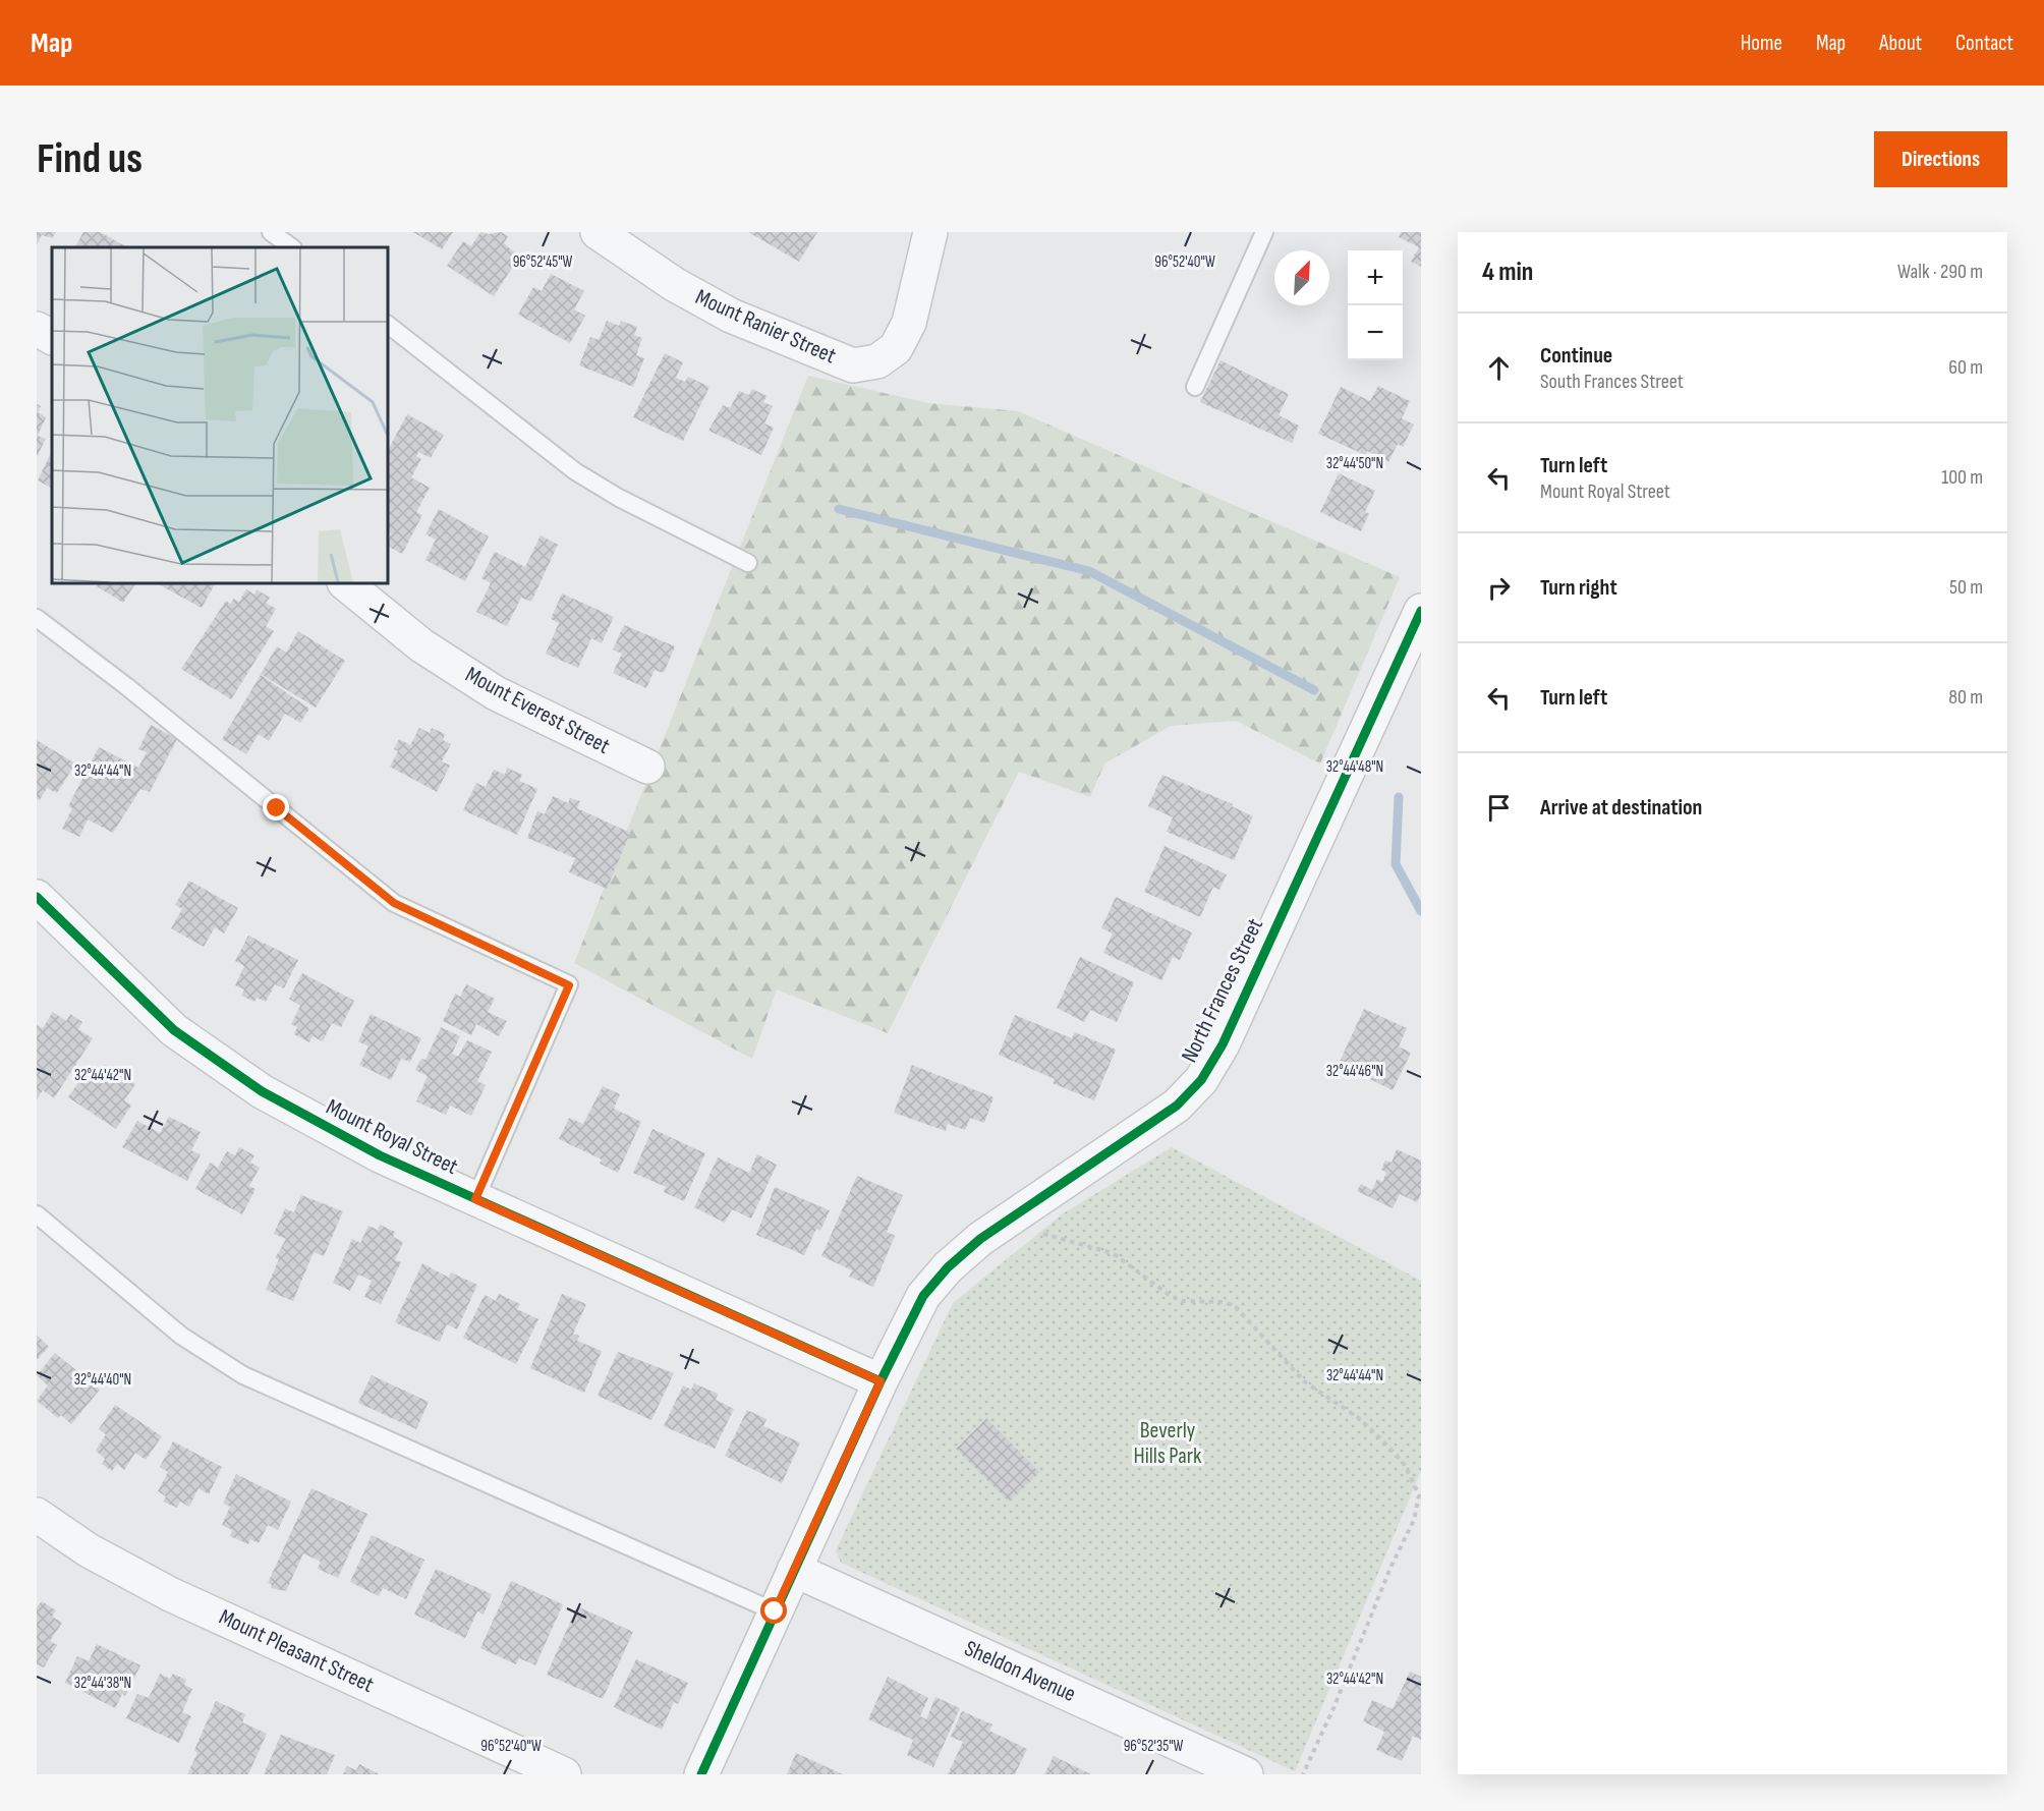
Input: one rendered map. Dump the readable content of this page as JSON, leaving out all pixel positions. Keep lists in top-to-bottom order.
{
  "streets": {
    "street": [
      "Mount Ranier Street",
      "Mount Everest Street",
      "North Frances Street",
      "Mount Royal Street",
      "Mount Pleasant Street",
      "Sheldon Avenue"
    ]
  },
  "crossings": [
    ["North Frances Street", "Mount Royal Street"],
    ["North Frances Street", "Sheldon Avenue"]
  ],
  "parks": ["Beverly Hills Park"],
  "north": "top right",
  "page": {
    "header": "Map",
    "nav": [
      "Home",
      "Map",
      "About",
      "Contact"
    ],
    "buttons": "Directions",
    "title": "Find us",
    "heading": ["4 min", "Walk · 290 m"],
    "map_buttons": ["+", "−"],
    "list": [
      ["Continue", "South Frances Street", "60 m"],
      ["Turn left", "Mount Royal Street", "100 m"],
      ["Turn right", "50 m"],
      ["Turn left", "80 m"],
      "Arrive at destination"
    ]
  },
  "coordinates": [
    "96°52'45\"W",
    "96°52'40\"W",
    "32°44'50\"N",
    "32°44'48\"N",
    "32°44'44\"N",
    "32°44'46\"N",
    "32°44'42\"N",
    "32°44'40\"N",
    "32°44'38\"N",
    "96°52'35\"W"
  ]
}
